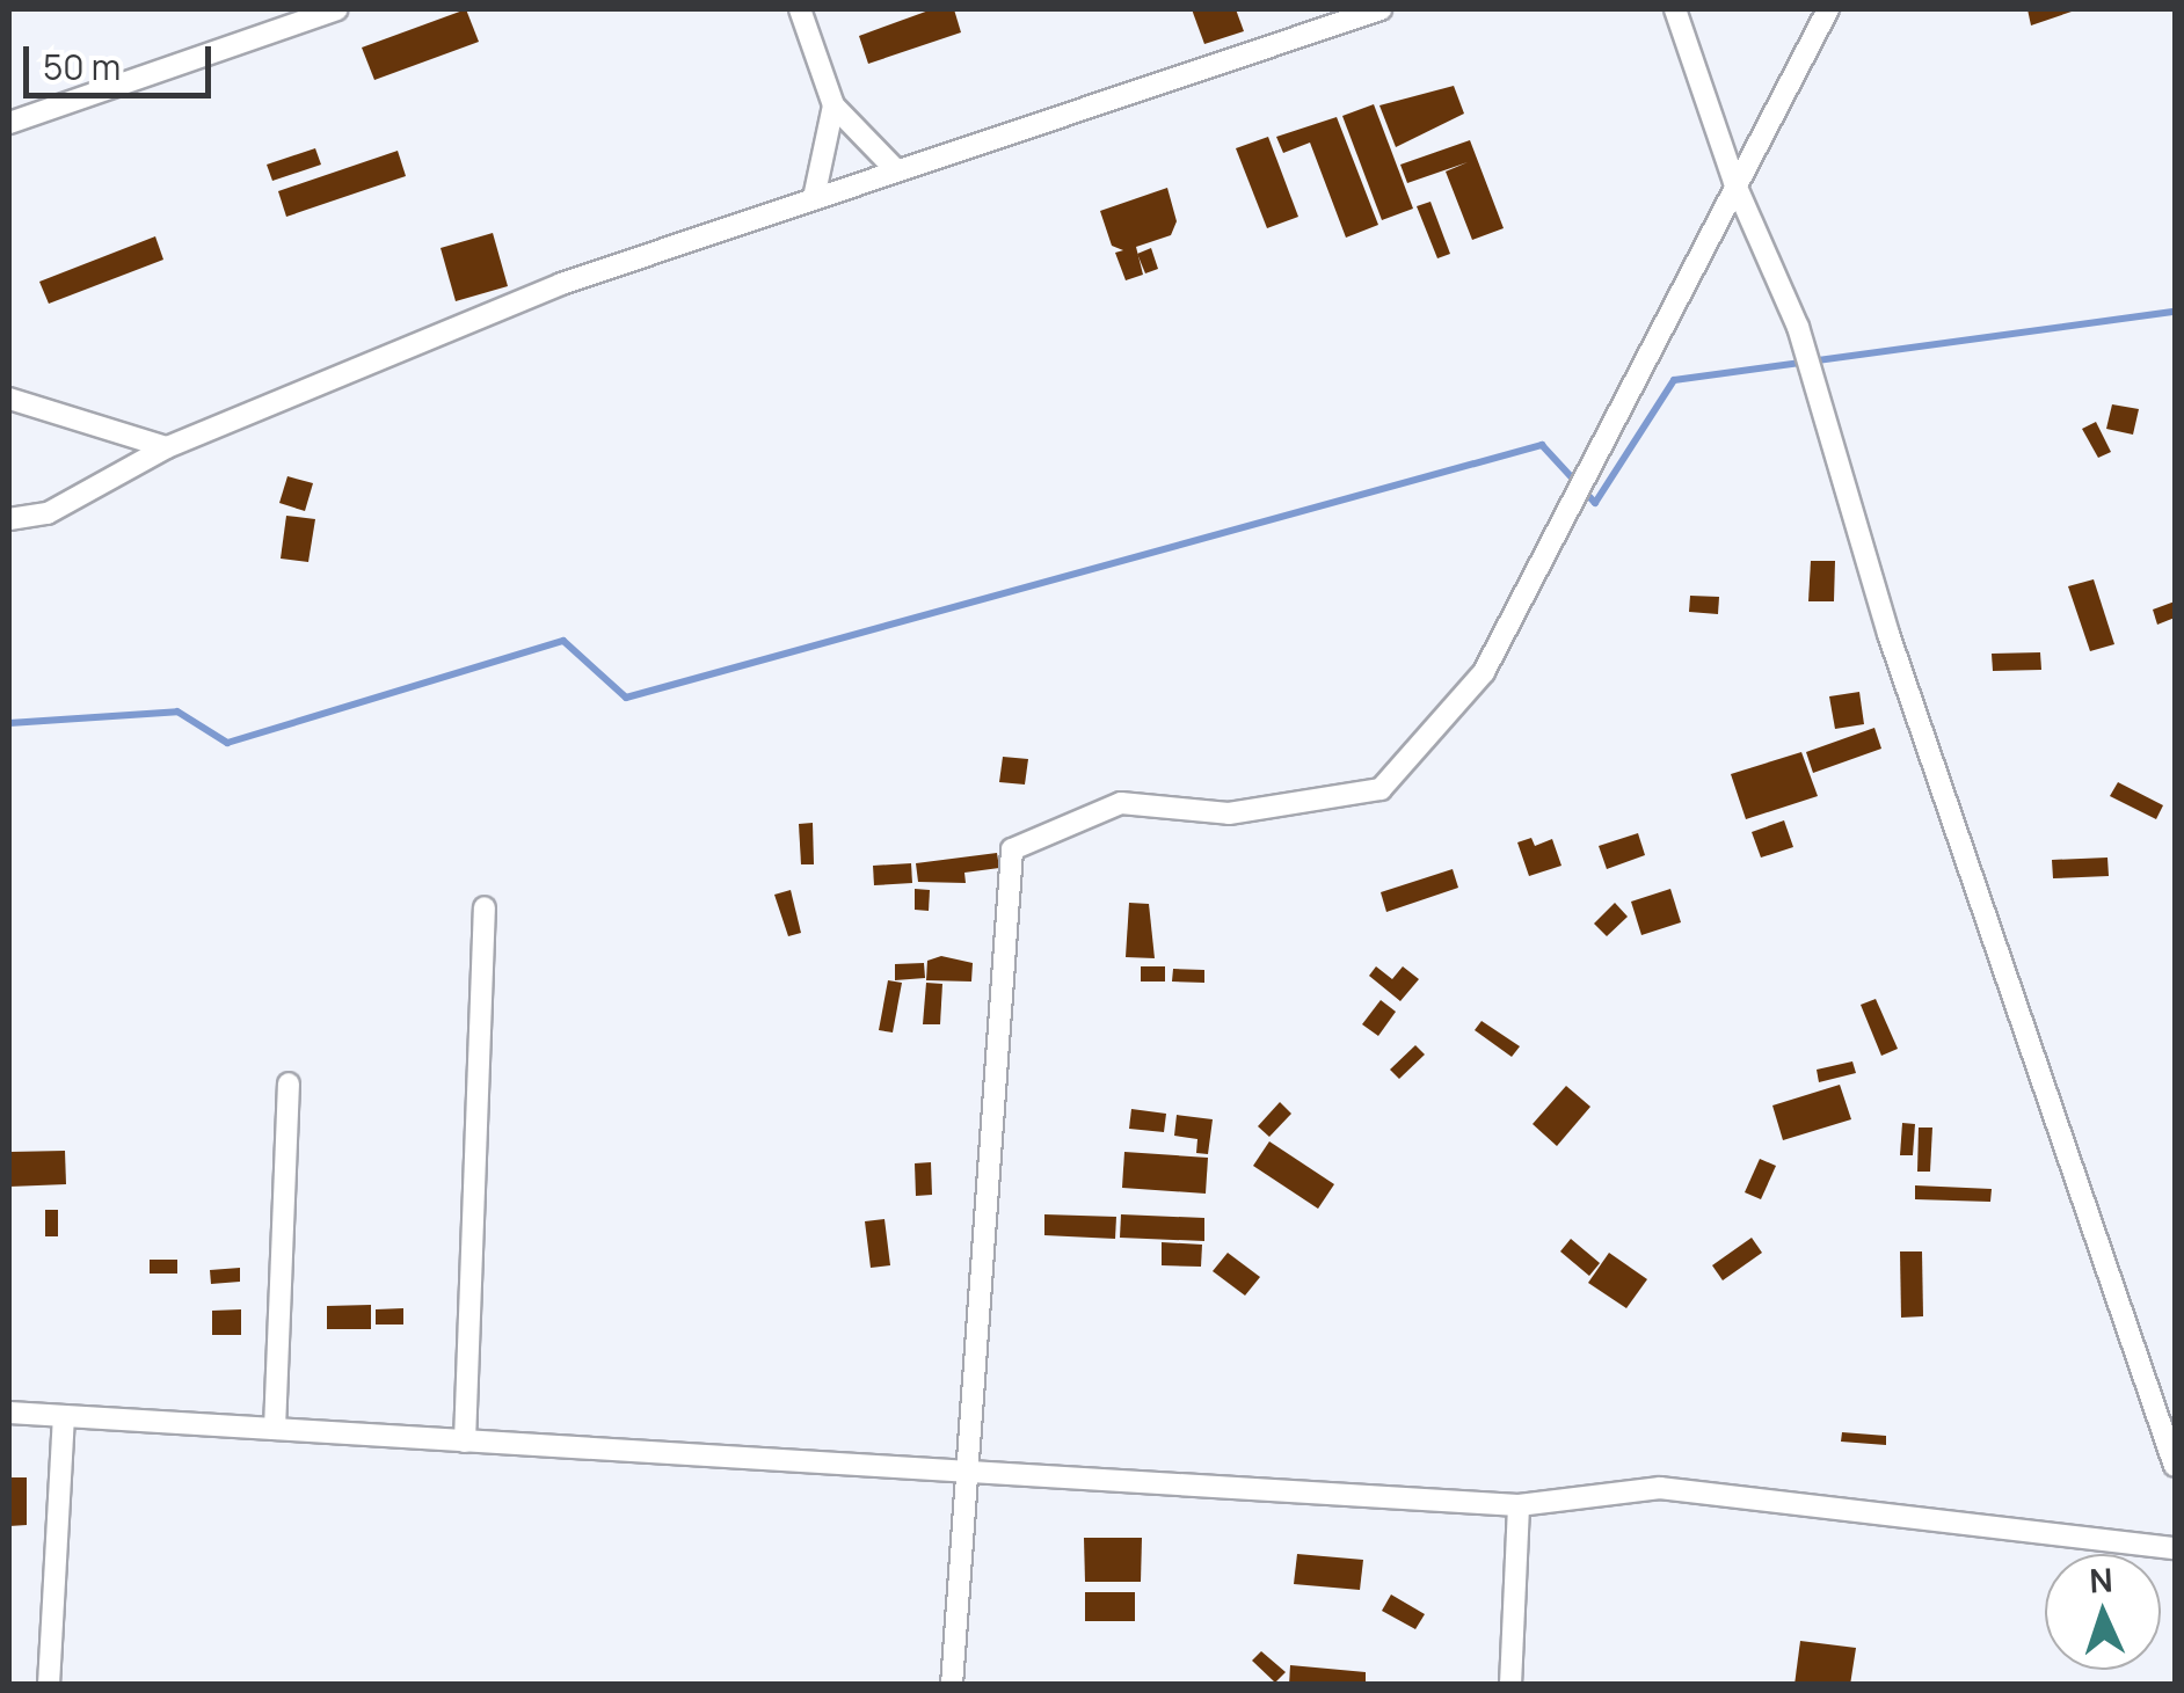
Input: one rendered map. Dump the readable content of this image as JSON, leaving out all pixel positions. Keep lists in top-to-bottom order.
{
  "scale_bar": "50 m",
  "north": "top"
}
